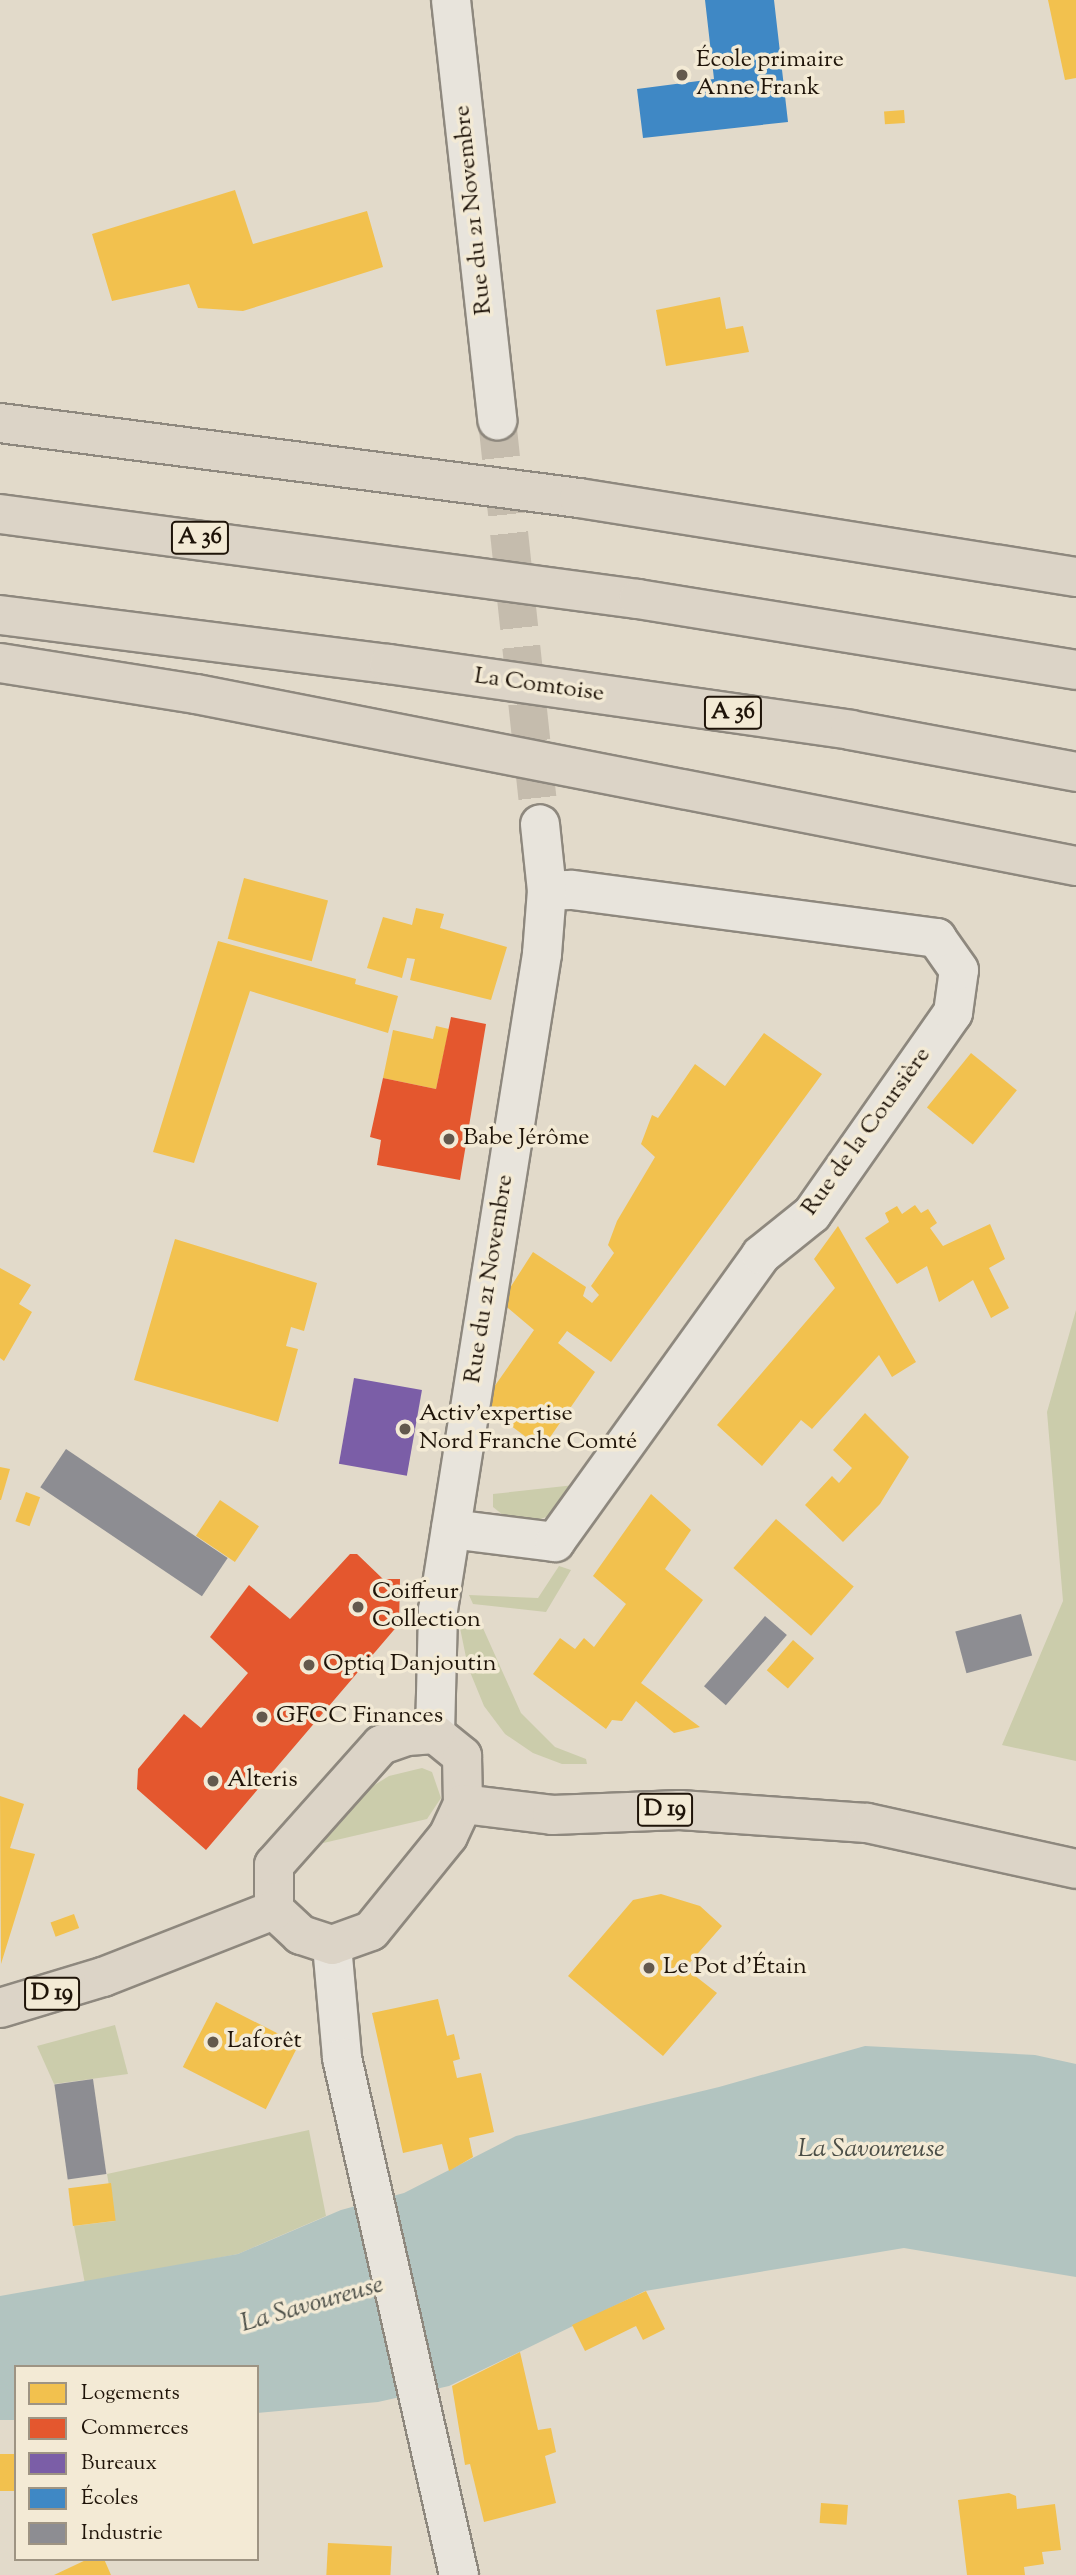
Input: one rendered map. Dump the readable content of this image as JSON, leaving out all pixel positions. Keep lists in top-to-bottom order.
{
  "streets": {
    "main road": ["A 36", "La Comtoise", "D 19"],
    "street": ["Rue du 21 Novembre", "Rue de la Coursière"]
  },
  "crossings": [
    ["Rue du 21 Novembre", "Rue de la Coursière"]
  ],
  "water": ["La Savoureuse"],
  "places": [
    "École primaire Anne Frank",
    "Babe Jérôme",
    "Activ'expertise Nord Franche Comté",
    "Coiffeur Collection",
    "Optiq Danjoutin",
    "GFCC Finances",
    "Alteris",
    "Le Pot d'Étain",
    "Laforêt"
  ],
  "legend": [
    "Logements",
    "Commerces",
    "Bureaux",
    "Écoles",
    "Industrie"
  ]
}
